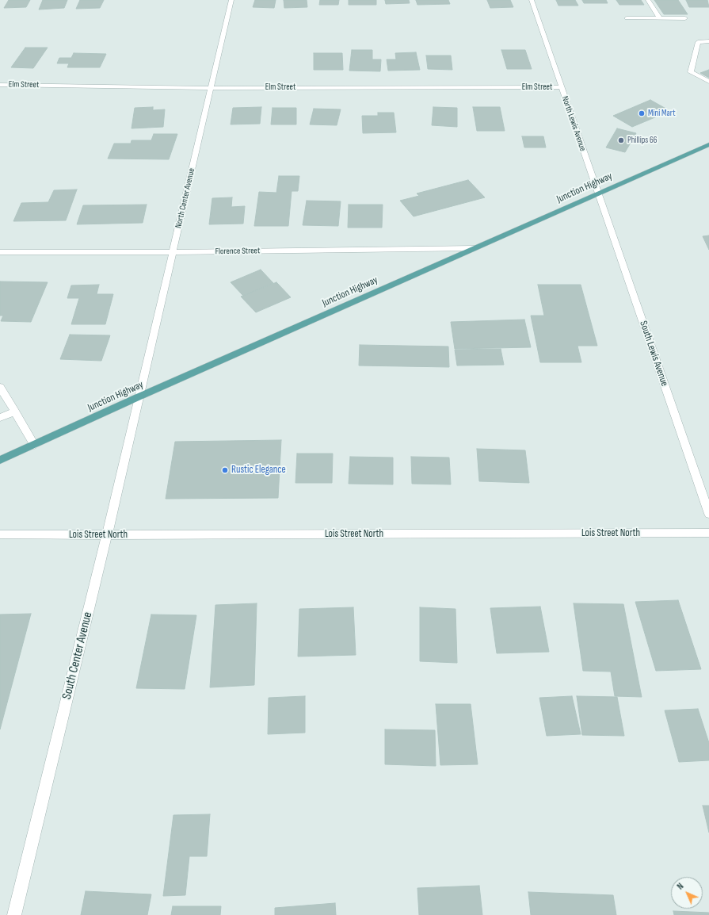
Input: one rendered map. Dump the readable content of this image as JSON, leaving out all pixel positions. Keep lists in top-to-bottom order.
{
  "streets": {
    "main road": ["Junction Highway"],
    "street": [
      "Elm Street",
      "North Lewis Avenue",
      "North Center Avenue",
      "Florence Street",
      "South Lewis Avenue",
      "Lois Street North",
      "South Center Avenue"
    ]
  },
  "crossings": [
    ["Elm Street", "North Lewis Avenue"],
    ["Elm Street", "North Center Avenue"],
    ["North Lewis Avenue", "Junction Highway"],
    ["North Lewis Avenue", "South Lewis Avenue"],
    ["Junction Highway", "North Center Avenue"],
    ["Junction Highway", "Florence Street"],
    ["Junction Highway", "South Lewis Avenue"],
    ["Junction Highway", "South Center Avenue"],
    ["North Center Avenue", "Florence Street"],
    ["North Center Avenue", "South Center Avenue"],
    ["Lois Street North", "South Center Avenue"]
  ],
  "places": ["Mini Mart", "Phillips 66", "Rustic Elegance"],
  "north": "top left"
}
